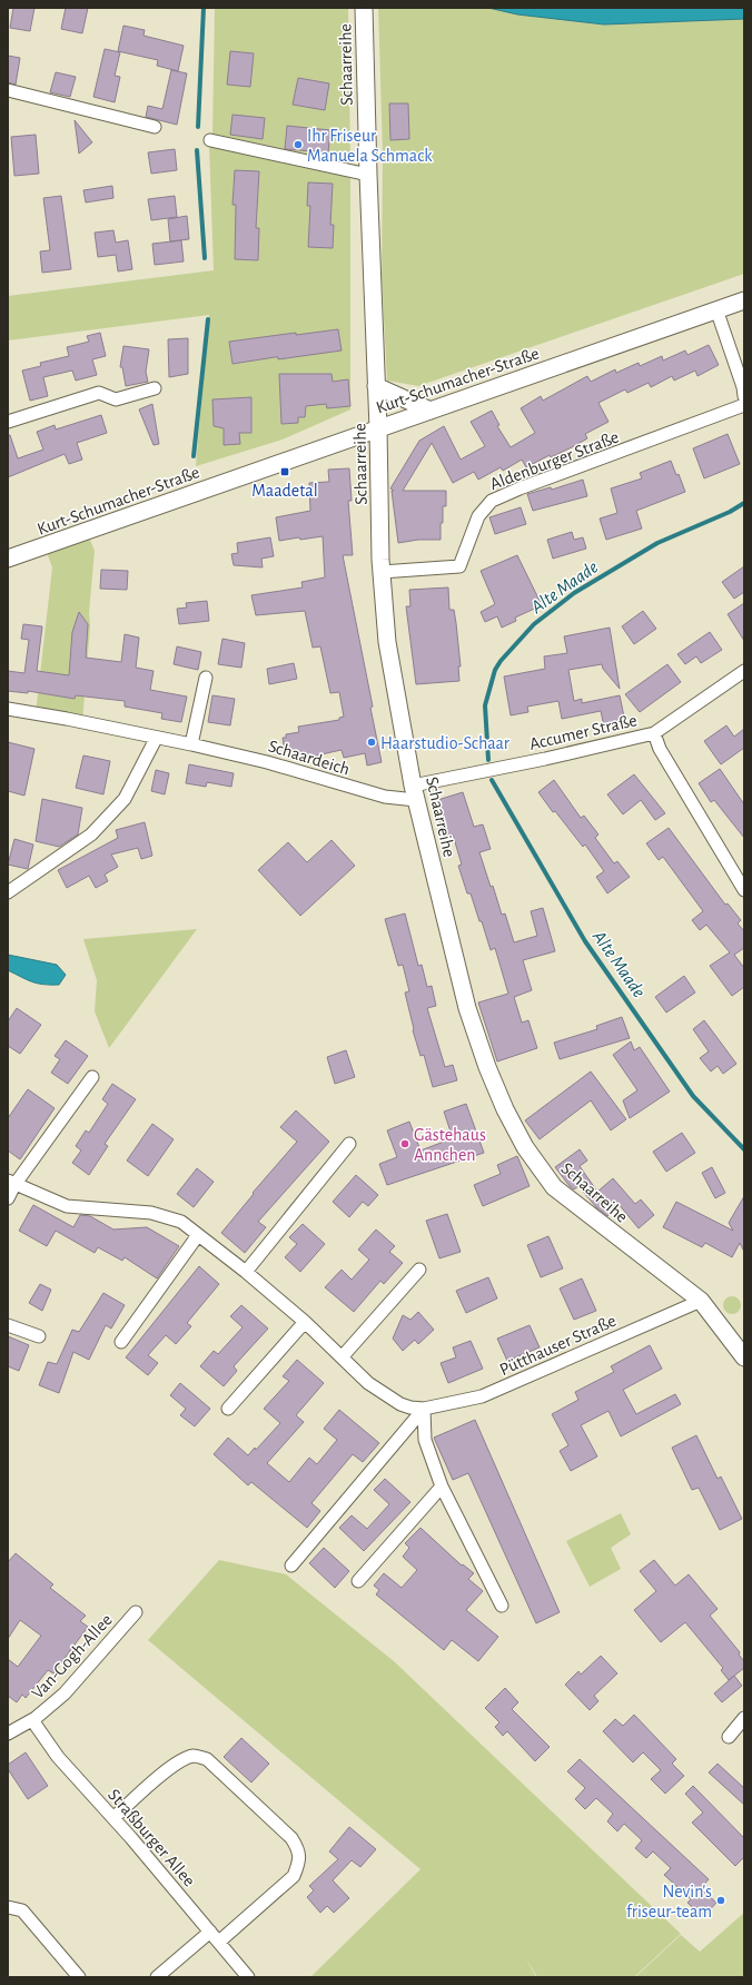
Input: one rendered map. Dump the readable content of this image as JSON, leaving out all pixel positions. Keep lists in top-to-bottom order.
{
  "streets": {
    "main road": ["Schaarreihe", "Kurt-Schumacher-Straße"],
    "street": [
      "Aldenburger Straße",
      "Accumer Straße",
      "Schaardeich",
      "Pütthauser Straße",
      "Van-Gogh-Allee",
      "Straßburger Allee"
    ]
  },
  "crossings": [
    ["Schaarreihe", "Kurt-Schumacher-Straße"],
    ["Schaarreihe", "Aldenburger Straße"],
    ["Schaarreihe", "Accumer Straße"],
    ["Schaarreihe", "Schaardeich"],
    ["Schaarreihe", "Pütthauser Straße"],
    ["Accumer Straße", "Schaardeich"],
    ["Van-Gogh-Allee", "Straßburger Allee"]
  ],
  "water": ["Alte Maade"],
  "places": {
    "other": [
      "Ihr Friseur Manuela Schmack",
      "Haarstudio-Schaar",
      "Gästehaus Annchen",
      "Nevin's friseur-team"
    ],
    "transit": ["Maadetal"]
  }
}
